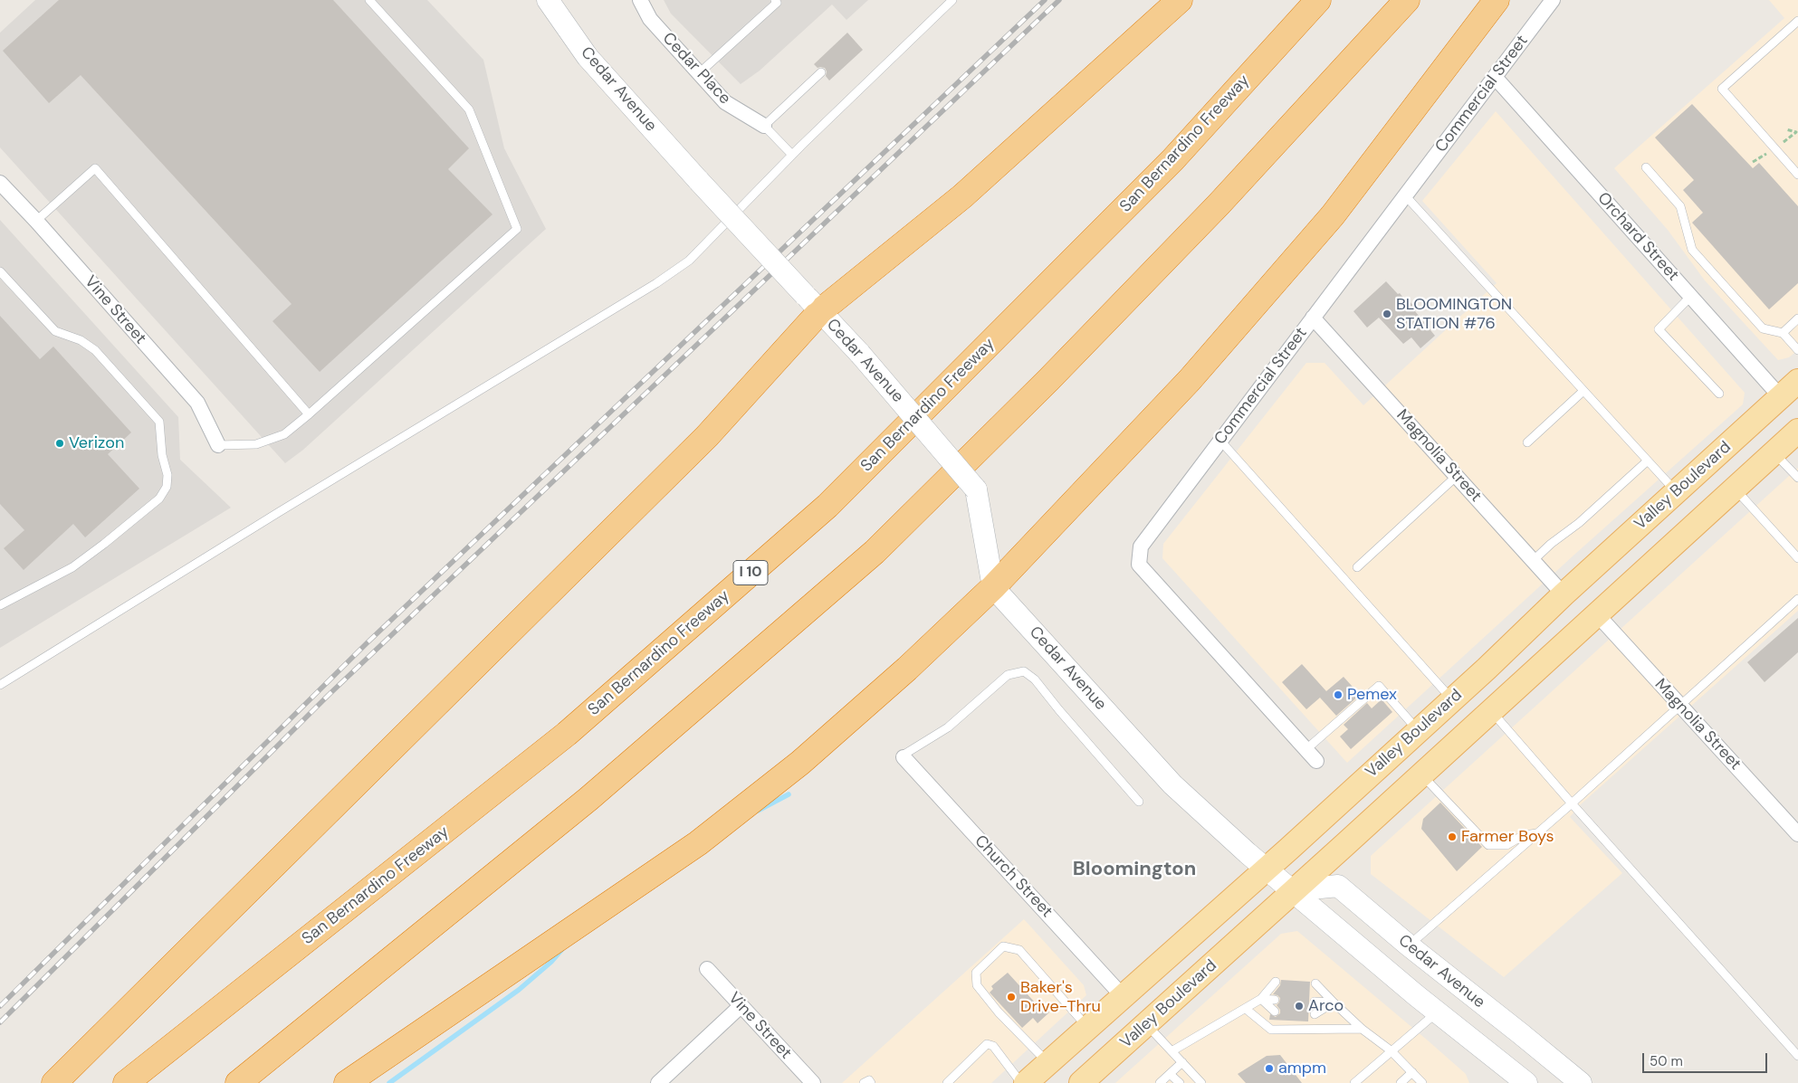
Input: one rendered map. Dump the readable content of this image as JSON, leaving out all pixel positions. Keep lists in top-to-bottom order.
{
  "streets": {
    "highway": ["San Bernardino Freeway", "I 10"],
    "main road": ["Cedar Avenue", "Valley Boulevard"],
    "street": [
      "Cedar Place",
      "Commercial Street",
      "Orchard Street",
      "Vine Street",
      "Magnolia Street",
      "Church Street"
    ]
  },
  "crossings": [
    ["Cedar Avenue", "Valley Boulevard"],
    ["Commercial Street", "Orchard Street"],
    ["Commercial Street", "Magnolia Street"],
    ["Orchard Street", "Valley Boulevard"],
    ["Magnolia Street", "Valley Boulevard"],
    ["Valley Boulevard", "Church Street"]
  ],
  "districts": ["Bloomington"],
  "places": [
    "BLOOMINGTON STATION #76",
    "Verizon",
    "Pemex",
    "Farmer Boys",
    "Baker's Drive-Thru",
    "Arco",
    "ampm"
  ],
  "scale_bar": "50 m"
}
